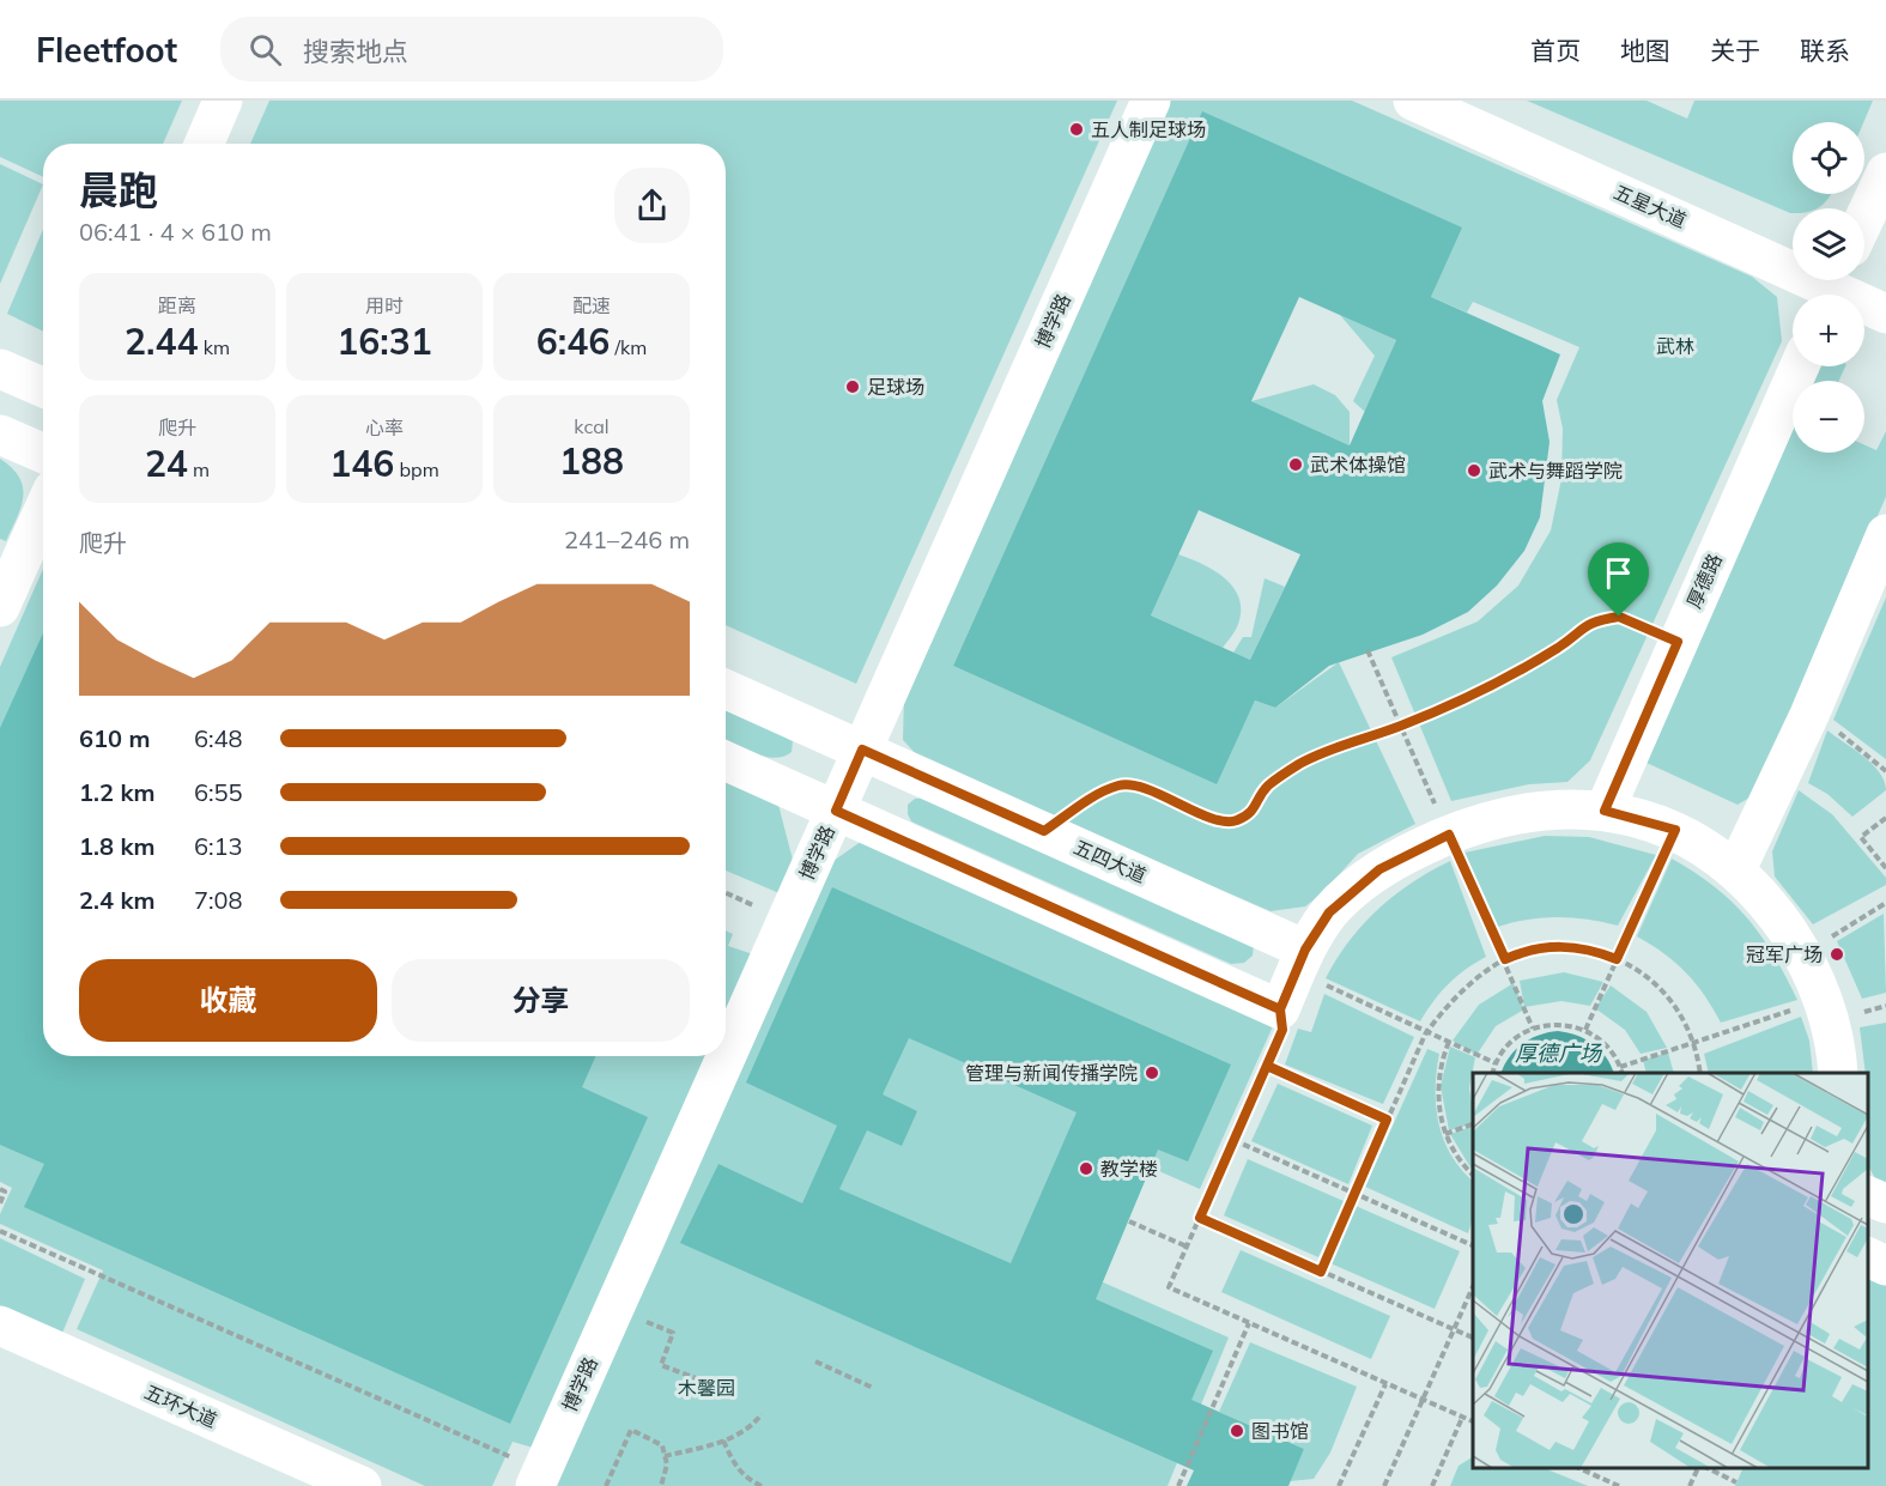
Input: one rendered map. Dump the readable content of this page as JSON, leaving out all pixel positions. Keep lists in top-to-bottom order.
{
  "streets": {
    "lane": [
      "五星大道",
      "博学路",
      "厚德路",
      "五四大道",
      "五环大道"
    ]
  },
  "crossings": [
    ["博学路", "五四大道"]
  ],
  "water": ["厚德广场"],
  "parks": ["武林", "木馨园"],
  "places": [
    "五人制足球场",
    "足球场",
    "武术体操馆",
    "武术与舞蹈学院",
    "冠军广场",
    "管理与新闻传播学院",
    "教学楼",
    "图书馆"
  ],
  "page": {
    "header": "Fleetfoot",
    "search": "搜索地点",
    "nav": [
      "首页",
      "地图",
      "关于",
      "联系"
    ],
    "map_buttons": ["+", "−"],
    "heading": ["晨跑", "06:41 · 4 × 610 m"],
    "stats": [
      ["距离", "2.44 km"],
      ["用时", "16:31"],
      ["配速", "6:46 /km"],
      ["爬升", "24 m"],
      ["心率", "146 bpm"],
      ["kcal", "188"]
    ],
    "chart": ["爬升", "241–246 m"],
    "list": [
      {
        "name": "610 m",
        "note": "6:48"
      },
      {
        "name": "1.2 km",
        "note": "6:55"
      },
      {
        "name": "1.8 km",
        "note": "6:13"
      },
      {
        "name": "2.4 km",
        "note": "7:08"
      }
    ],
    "buttons": ["收藏", "分享"]
  }
}
